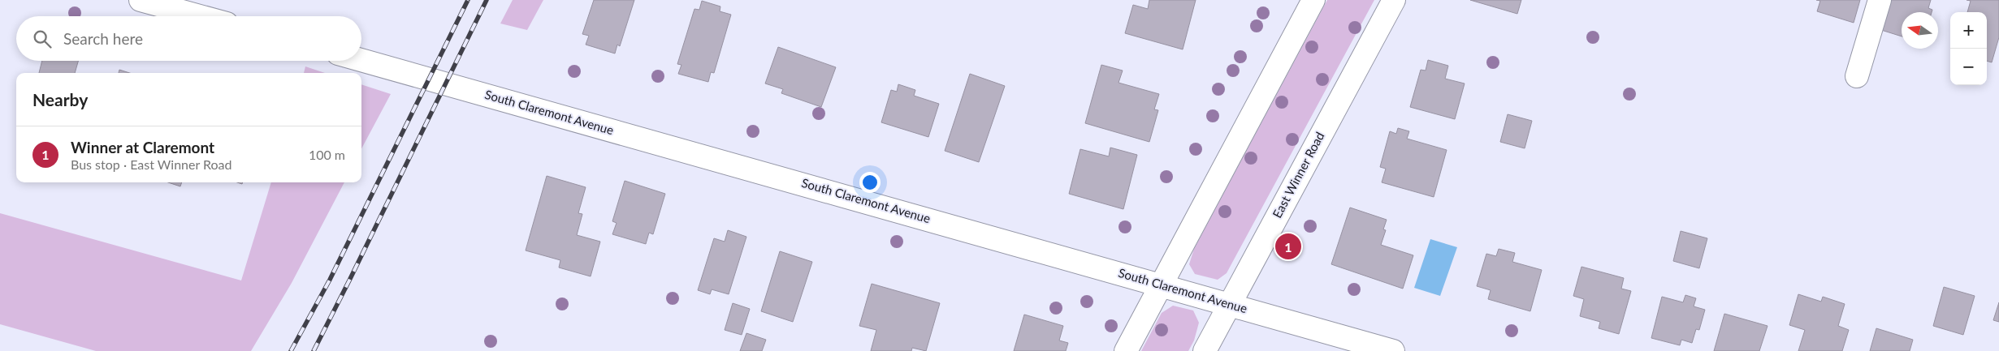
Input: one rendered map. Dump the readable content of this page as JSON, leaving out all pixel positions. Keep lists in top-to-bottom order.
{
  "streets": {
    "street": ["South Claremont Avenue", "East Winner Road"]
  },
  "crossings": [
    ["South Claremont Avenue", "East Winner Road"]
  ],
  "north": "left",
  "page": {
    "map_buttons": ["+", "−"],
    "search": "Search here",
    "heading": "Nearby",
    "list": [
      {
        "mark": "1",
        "name": "Winner at Claremont",
        "note": "Bus stop · East Winner Road",
        "value": "100 m"
      }
    ],
    "pins": "1"
  }
}
